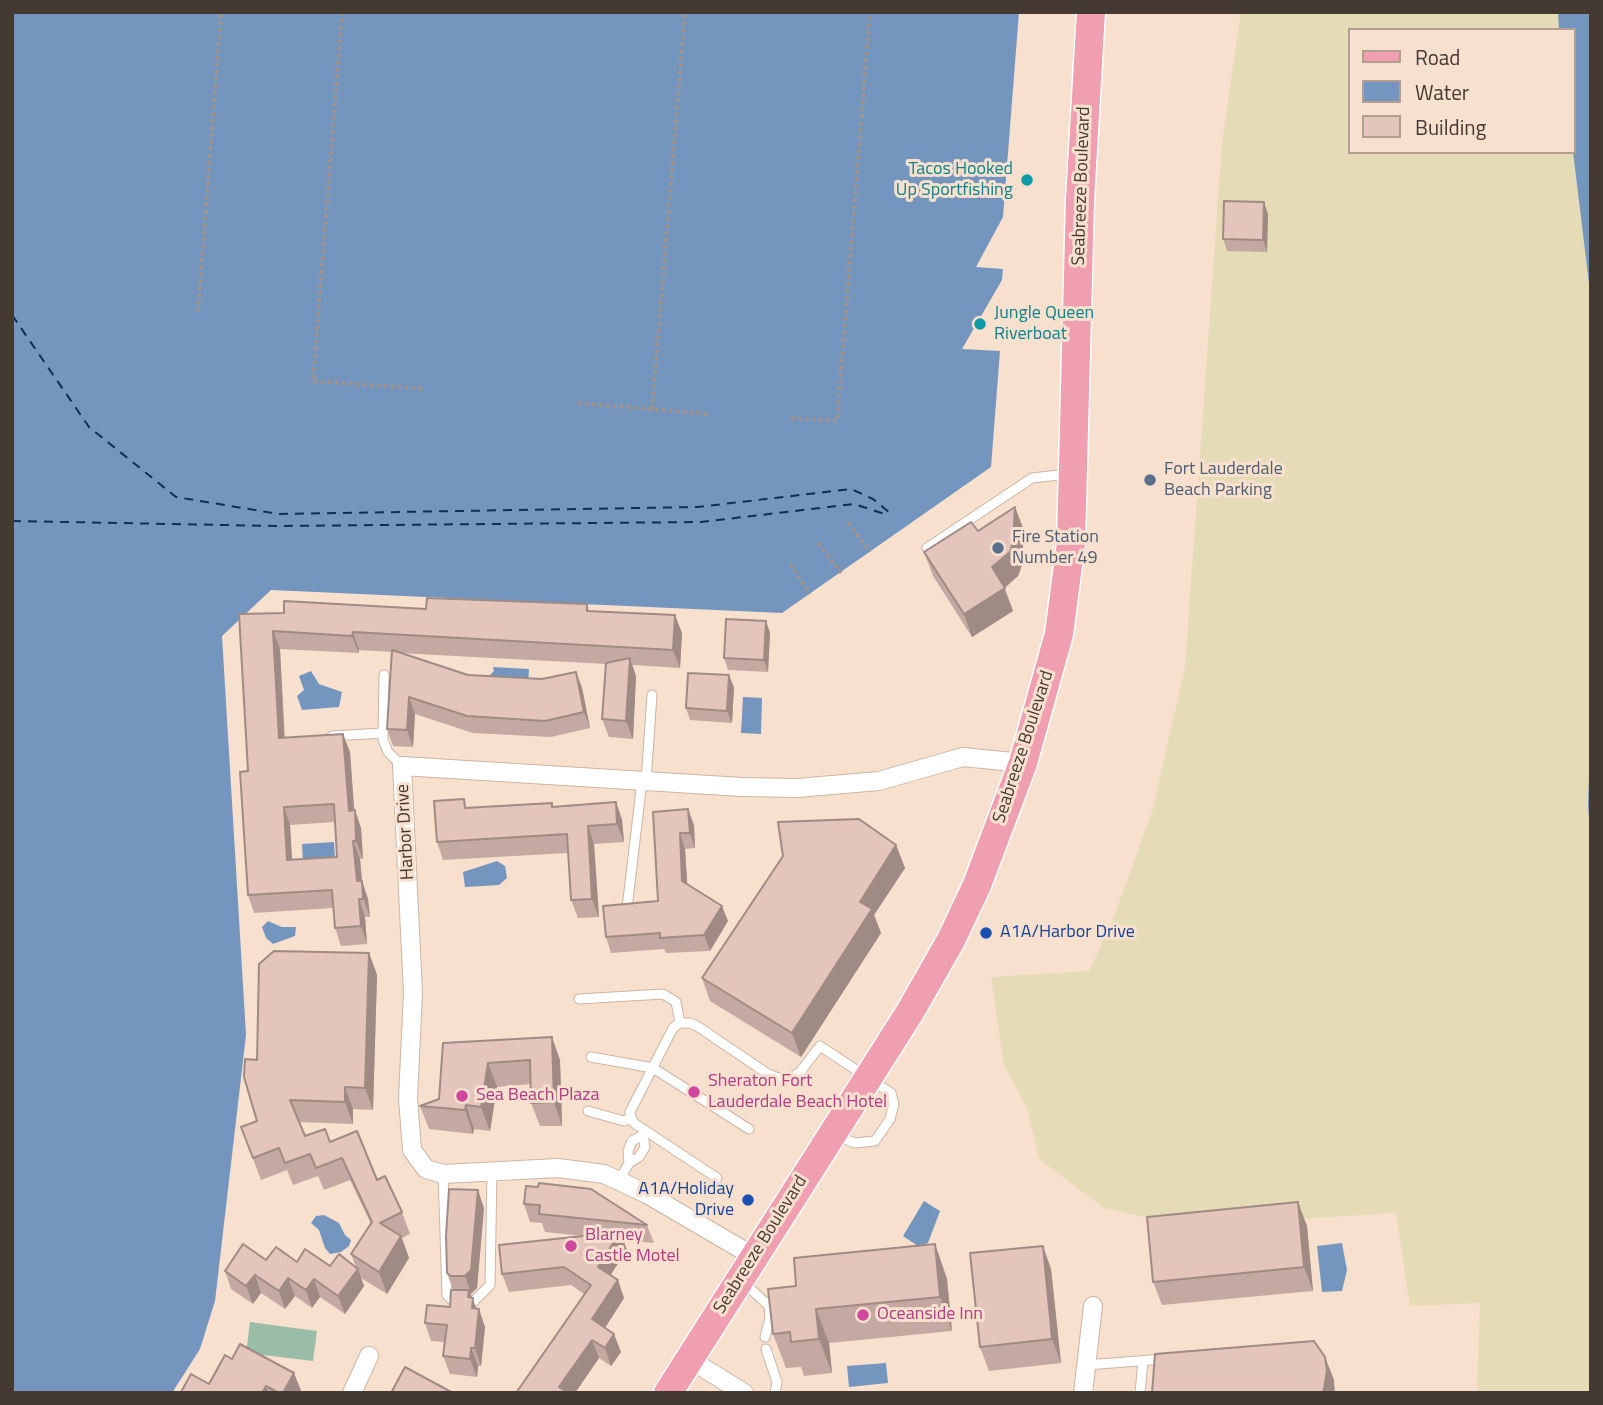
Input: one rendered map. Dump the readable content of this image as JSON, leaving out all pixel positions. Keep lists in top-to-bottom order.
{
  "streets": {
    "main road": ["Seabreeze Boulevard"],
    "street": ["Harbor Drive"]
  },
  "crossings": [
    ["Seabreeze Boulevard", "Harbor Drive"]
  ],
  "places": [
    "Tacos Hooked Up Sportfishing",
    "Jungle Queen Riverboat",
    "Fort Lauderdale Beach Parking",
    "Fire Station Number 49",
    "A1A/Harbor Drive",
    "Sheraton Fort Lauderdale Beach Hotel",
    "Sea Beach Plaza",
    "A1A/Holiday Drive",
    "Blarney Castle Motel",
    "Oceanside Inn"
  ],
  "legend": ["Road", "Water", "Building"]
}
